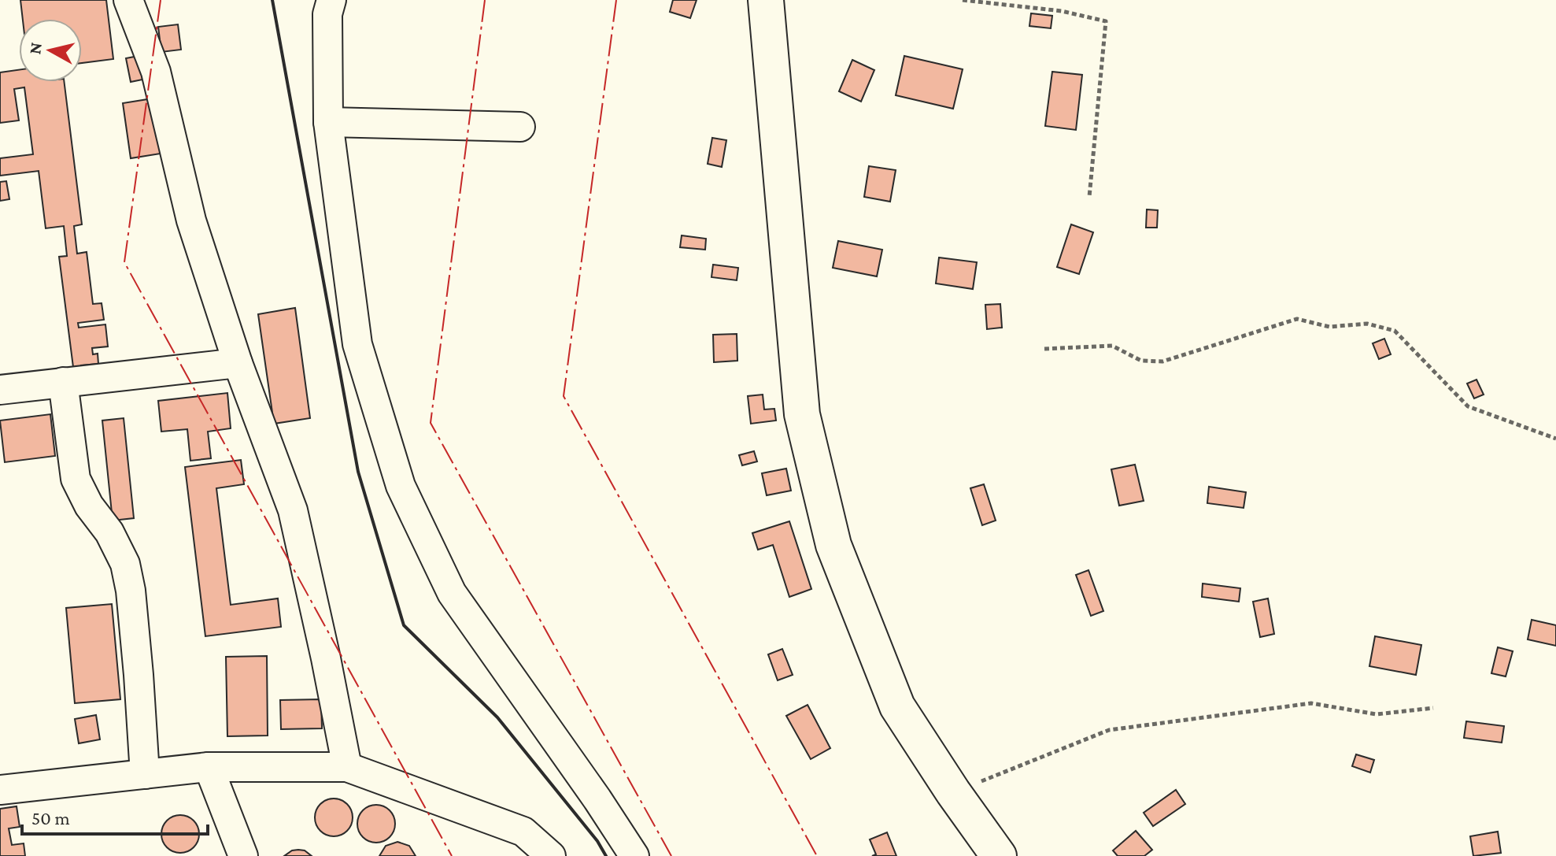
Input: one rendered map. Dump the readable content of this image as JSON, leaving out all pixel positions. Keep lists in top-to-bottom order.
{
  "scale_bar": "50 m",
  "north": "left"
}
